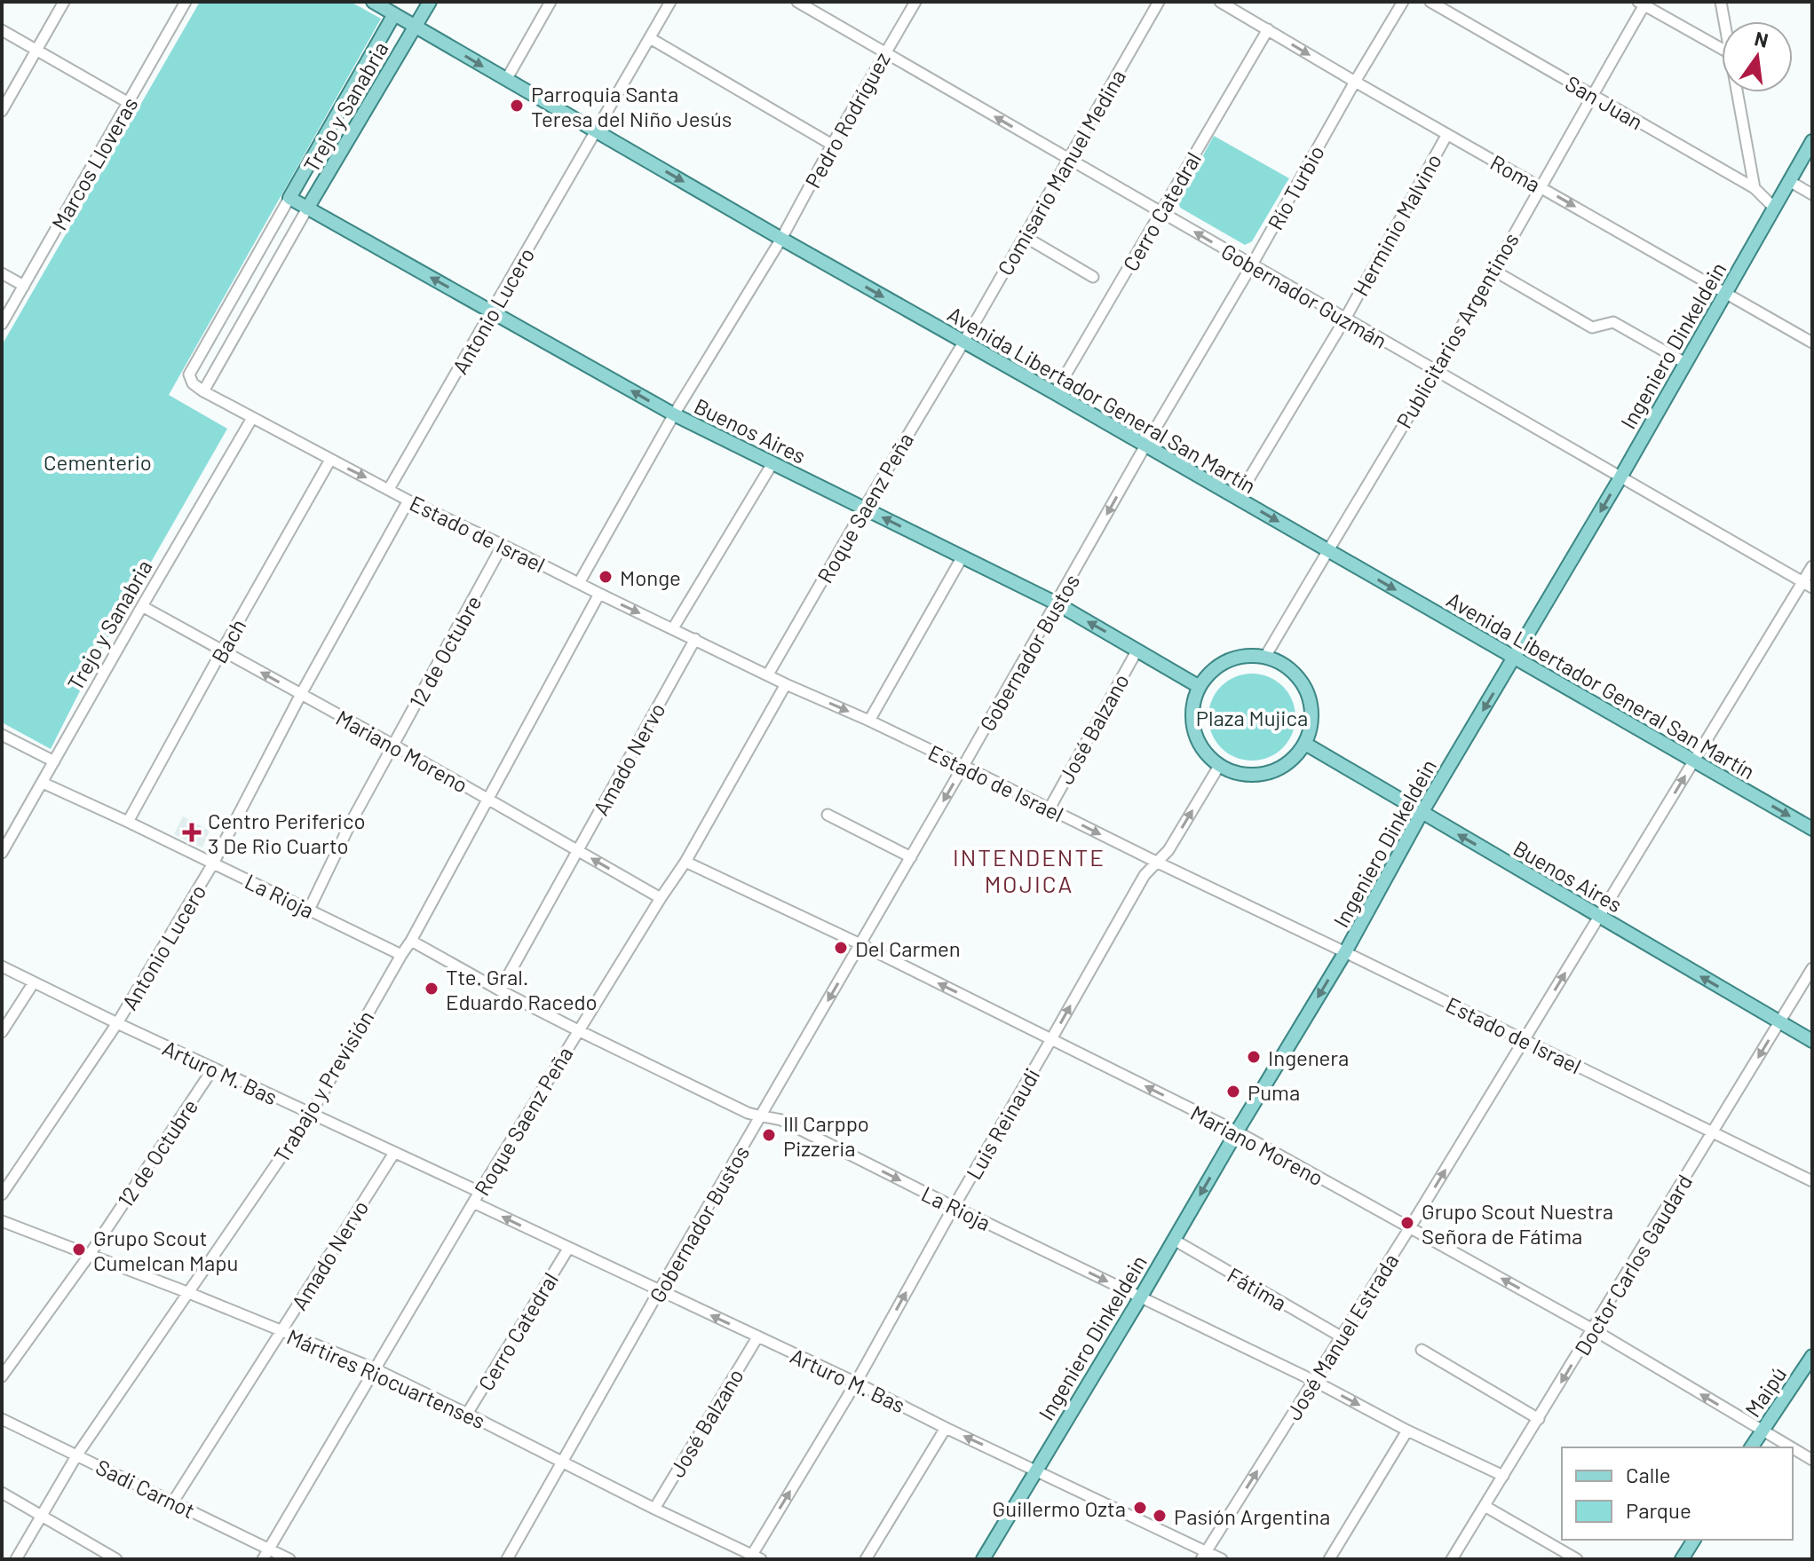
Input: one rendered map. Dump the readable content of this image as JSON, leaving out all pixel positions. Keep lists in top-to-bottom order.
{
  "streets": {
    "main road": [
      "Trejo y Sanabria",
      "Ingeniero Dinkeldein",
      "Avenida Libertador General San Martín",
      "Buenos Aires",
      "Maipú"
    ],
    "street": [
      "San Juan",
      "Pedro Rodríguez",
      "Marcos Lloveras",
      "Comisario Manuel Medina",
      "Roma",
      "Río Turbio",
      "Cerro Catedral",
      "Herminio Malvino",
      "Gobernador Guzmán",
      "Antonio Lucero",
      "Publicitarios Argentinos",
      "Roque Saenz Peña",
      "Estado de Israel",
      "Bach",
      "12 de Octubre",
      "Gobernador Bustos",
      "José Balzano",
      "Mariano Moreno",
      "Amado Nervo",
      "La Rioja",
      "Arturo M. Bas",
      "Trabajo y Previsión",
      "Luis Reinaudi",
      "Doctor Carlos Gaudard",
      "Fátima",
      "José Manuel Estrada",
      "Mártires Riocuartenses",
      "Sadi Carnot"
    ]
  },
  "crossings": [
    ["San Juan", "Publicitarios Argentinos"],
    ["San Juan", "Ingeniero Dinkeldein"],
    ["Trejo y Sanabria", "Avenida Libertador General San Martín"],
    ["Trejo y Sanabria", "Buenos Aires"],
    ["Trejo y Sanabria", "Estado de Israel"],
    ["Trejo y Sanabria", "Mariano Moreno"],
    ["Trejo y Sanabria", "La Rioja"],
    ["Pedro Rodríguez", "Gobernador Guzmán"],
    ["Pedro Rodríguez", "Avenida Libertador General San Martín"],
    ["Comisario Manuel Medina", "Gobernador Guzmán"],
    ["Comisario Manuel Medina", "Avenida Libertador General San Martín"],
    ["Comisario Manuel Medina", "Roque Saenz Peña"],
    ["Roma", "Río Turbio"],
    ["Roma", "Cerro Catedral"],
    ["Roma", "Herminio Malvino"],
    ["Roma", "Publicitarios Argentinos"],
    ["Roma", "Ingeniero Dinkeldein"],
    ["Río Turbio", "Gobernador Guzmán"],
    ["Río Turbio", "Avenida Libertador General San Martín"],
    ["Río Turbio", "Gobernador Bustos"],
    ["Cerro Catedral", "Gobernador Guzmán"],
    ["Cerro Catedral", "Avenida Libertador General San Martín"],
    ["Cerro Catedral", "Arturo M. Bas"],
    ["Cerro Catedral", "Mártires Riocuartenses"],
    ["Herminio Malvino", "Gobernador Guzmán"],
    ["Herminio Malvino", "Avenida Libertador General San Martín"],
    ["Gobernador Guzmán", "Publicitarios Argentinos"],
    ["Gobernador Guzmán", "Ingeniero Dinkeldein"],
    ["Gobernador Guzmán", "José Manuel Estrada"],
    ["Antonio Lucero", "Avenida Libertador General San Martín"],
    ["Antonio Lucero", "Buenos Aires"],
    ["Antonio Lucero", "Estado de Israel"],
    ["Antonio Lucero", "Mariano Moreno"],
    ["Antonio Lucero", "La Rioja"],
    ["Antonio Lucero", "Arturo M. Bas"],
    ["Publicitarios Argentinos", "Avenida Libertador General San Martín"],
    ["Publicitarios Argentinos", "Buenos Aires"],
    ["Publicitarios Argentinos", "Luis Reinaudi"],
    ["Ingeniero Dinkeldein", "Avenida Libertador General San Martín"],
    ["Ingeniero Dinkeldein", "Buenos Aires"],
    ["Ingeniero Dinkeldein", "Estado de Israel"],
    ["Ingeniero Dinkeldein", "Mariano Moreno"],
    ["Ingeniero Dinkeldein", "La Rioja"],
    ["Ingeniero Dinkeldein", "Arturo M. Bas"],
    ["Ingeniero Dinkeldein", "Fátima"],
    ["Avenida Libertador General San Martín", "Roque Saenz Peña"],
    ["Avenida Libertador General San Martín", "Gobernador Bustos"],
    ["Avenida Libertador General San Martín", "José Manuel Estrada"],
    ["Buenos Aires", "Roque Saenz Peña"],
    ["Buenos Aires", "Gobernador Bustos"],
    ["Buenos Aires", "José Balzano"],
    ["Buenos Aires", "Luis Reinaudi"],
    ["Buenos Aires", "Doctor Carlos Gaudard"],
    ["Buenos Aires", "José Manuel Estrada"],
    ["Roque Saenz Peña", "Estado de Israel"],
    ["Roque Saenz Peña", "Mariano Moreno"],
    ["Roque Saenz Peña", "La Rioja"],
    ["Roque Saenz Peña", "Arturo M. Bas"],
    ["Roque Saenz Peña", "Mártires Riocuartenses"],
    ["Roque Saenz Peña", "Sadi Carnot"],
    ["Estado de Israel", "Bach"],
    ["Estado de Israel", "12 de Octubre"],
    ["Estado de Israel", "Gobernador Bustos"],
    ["Estado de Israel", "José Balzano"],
    ["Estado de Israel", "Amado Nervo"],
    ["Estado de Israel", "Trabajo y Previsión"],
    ["Estado de Israel", "Luis Reinaudi"],
    ["Estado de Israel", "Doctor Carlos Gaudard"],
    ["Estado de Israel", "José Manuel Estrada"],
    ["Bach", "Mariano Moreno"],
    ["Bach", "La Rioja"],
    ["12 de Octubre", "Mariano Moreno"],
    ["12 de Octubre", "La Rioja"],
    ["12 de Octubre", "Arturo M. Bas"],
    ["12 de Octubre", "Mártires Riocuartenses"],
    ["Gobernador Bustos", "Mariano Moreno"],
    ["Gobernador Bustos", "La Rioja"],
    ["Gobernador Bustos", "Arturo M. Bas"],
    ["Gobernador Bustos", "Mártires Riocuartenses"],
    ["José Balzano", "Arturo M. Bas"],
    ["José Balzano", "Mártires Riocuartenses"],
    ["Mariano Moreno", "Amado Nervo"],
    ["Mariano Moreno", "Trabajo y Previsión"],
    ["Mariano Moreno", "Luis Reinaudi"],
    ["Mariano Moreno", "Doctor Carlos Gaudard"],
    ["Mariano Moreno", "José Manuel Estrada"],
    ["Mariano Moreno", "Maipú"],
    ["Amado Nervo", "La Rioja"],
    ["Amado Nervo", "Arturo M. Bas"],
    ["Amado Nervo", "Mártires Riocuartenses"],
    ["Amado Nervo", "Sadi Carnot"],
    ["La Rioja", "Trabajo y Previsión"],
    ["La Rioja", "Luis Reinaudi"],
    ["La Rioja", "Doctor Carlos Gaudard"],
    ["La Rioja", "José Manuel Estrada"],
    ["Arturo M. Bas", "Trabajo y Previsión"],
    ["Arturo M. Bas", "Luis Reinaudi"],
    ["Arturo M. Bas", "José Manuel Estrada"],
    ["Trabajo y Previsión", "Mártires Riocuartenses"],
    ["Trabajo y Previsión", "Sadi Carnot"],
    ["Luis Reinaudi", "Mártires Riocuartenses"],
    ["Fátima", "José Manuel Estrada"]
  ],
  "one_way": [
    "Roma",
    "Ingeniero Dinkeldein",
    "Avenida Libertador General San Martín",
    "Buenos Aires",
    "Gobernador Bustos",
    "Mariano Moreno",
    "Luis Reinaudi",
    "José Manuel Estrada"
  ],
  "districts": ["INTENDENTE MOJICA"],
  "parks": ["Cementerio", "Plaza Mujica"],
  "places": {
    "other": [
      "Parroquia Santa Teresa del Niño Jesús",
      "Monge",
      "Del Carmen",
      "Tte. Gral. Eduardo Racedo",
      "Ingenera",
      "Puma",
      "Ill Carppo Pizzeria",
      "Grupo Scout Nuestra Señora de Fátima",
      "Grupo Scout Cumelcan Mapu",
      "Guillermo Ozta",
      "Pasión Argentina"
    ],
    "health": ["Centro Periferico 3 De Rio Cuarto"]
  },
  "legend": ["Calle", "Parque"],
  "north": "top"
}
